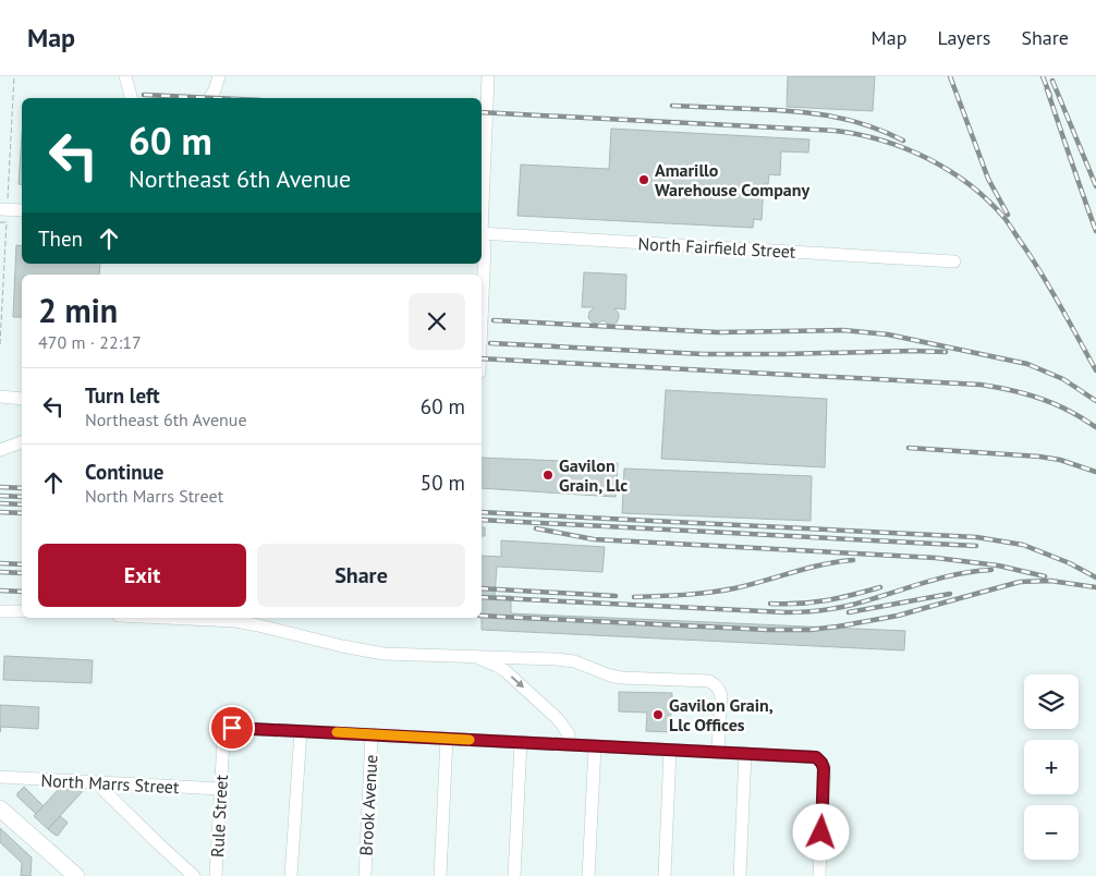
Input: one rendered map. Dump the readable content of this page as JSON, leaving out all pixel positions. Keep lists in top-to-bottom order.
{
  "streets": {
    "street": [
      "North Fairfield Street",
      "North Marrs Street",
      "Brook Avenue",
      "Rule Street"
    ]
  },
  "crossings": [
    ["North Marrs Street", "Rule Street"]
  ],
  "places": ["Amarillo Warehouse Company", "Gavilon Grain, Llc", "Gavilon Grain, Llc Offices"],
  "page": {
    "header": "Map",
    "nav": ["Map", "Layers", "Share"],
    "turn": ["60 m", "Northeast 6th Avenue"],
    "then": "Then",
    "heading": ["2 min", "470 m · 22:17"],
    "list": [
      {
        "name": "Turn left",
        "note": "Northeast 6th Avenue",
        "value": "60 m"
      },
      {
        "name": "Continue",
        "note": "North Marrs Street",
        "value": "50 m"
      }
    ],
    "buttons": ["Exit", "Share"],
    "map_buttons": ["+", "−"]
  }
}
